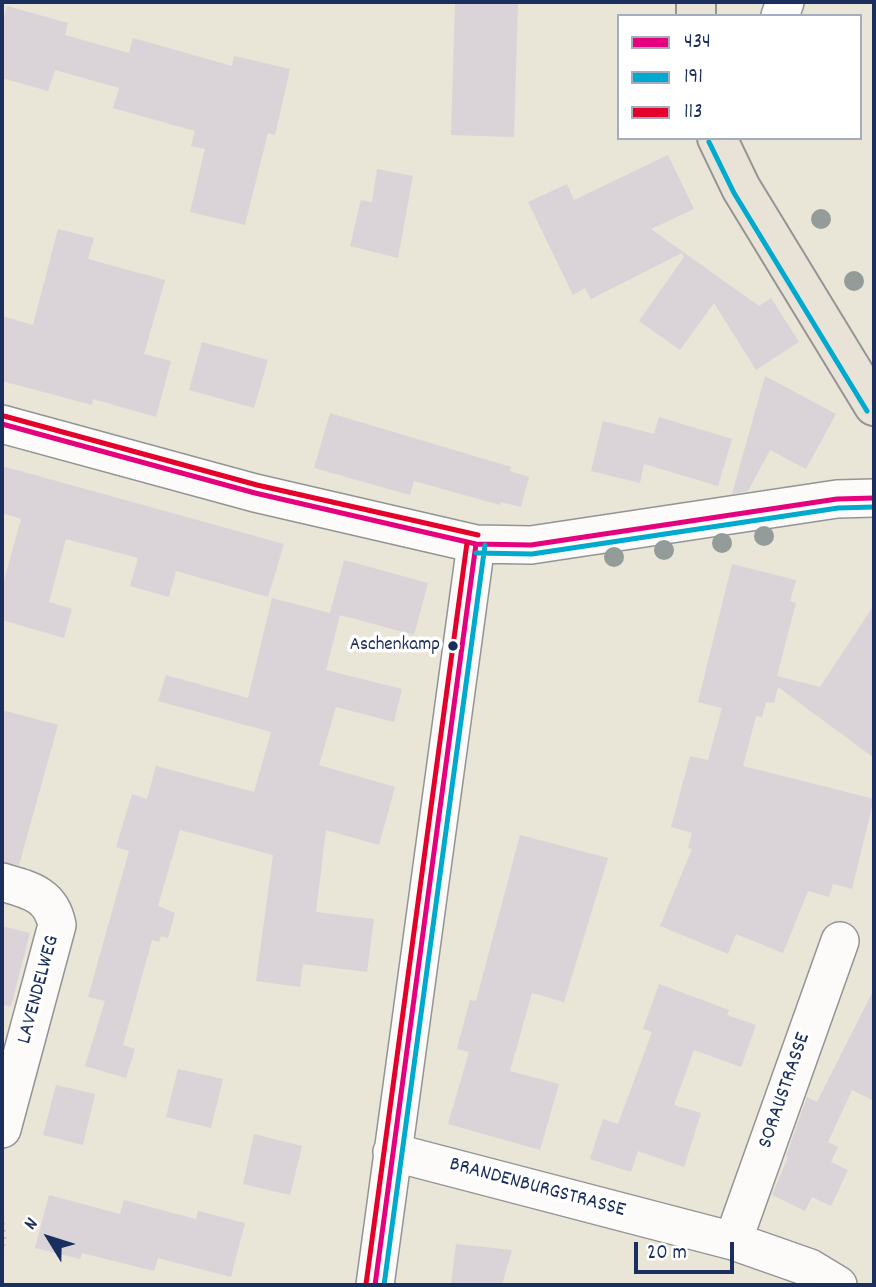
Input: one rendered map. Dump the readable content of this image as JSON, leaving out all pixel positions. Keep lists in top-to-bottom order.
{
  "streets": {
    "street": ["LAVENDELWEG", "SORAUSTRASSE", "BRANDENBURGSTRASSE"]
  },
  "crossings": [
    ["SORAUSTRASSE", "BRANDENBURGSTRASSE"]
  ],
  "places": ["Aschenkamp"],
  "lines": ["transit line 191", "transit line 113", "transit line 434"],
  "legend": ["434", "191", "113"],
  "scale_bar": "20 m",
  "north": "top left"
}
